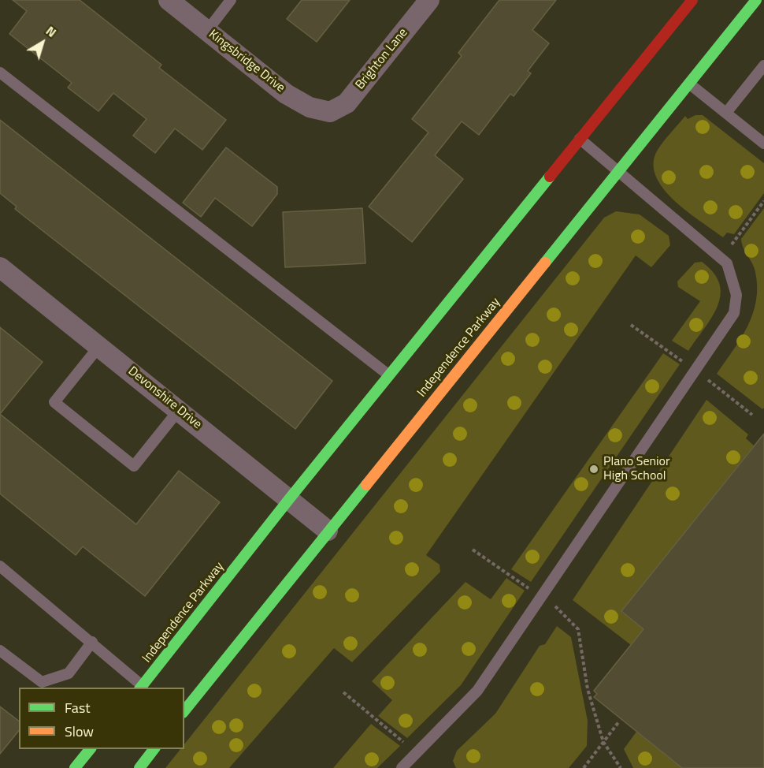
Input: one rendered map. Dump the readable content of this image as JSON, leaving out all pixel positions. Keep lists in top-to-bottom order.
{
  "streets": {
    "main road": ["Independence Parkway"],
    "street": ["Brighton Lane", "Kingsbridge Drive", "Devonshire Drive"]
  },
  "crossings": [
    ["Brighton Lane", "Kingsbridge Drive"],
    ["Independence Parkway", "Devonshire Drive"]
  ],
  "places": ["Plano Senior High School"],
  "legend": ["Fast", "Slow"],
  "north": "top right"
}
